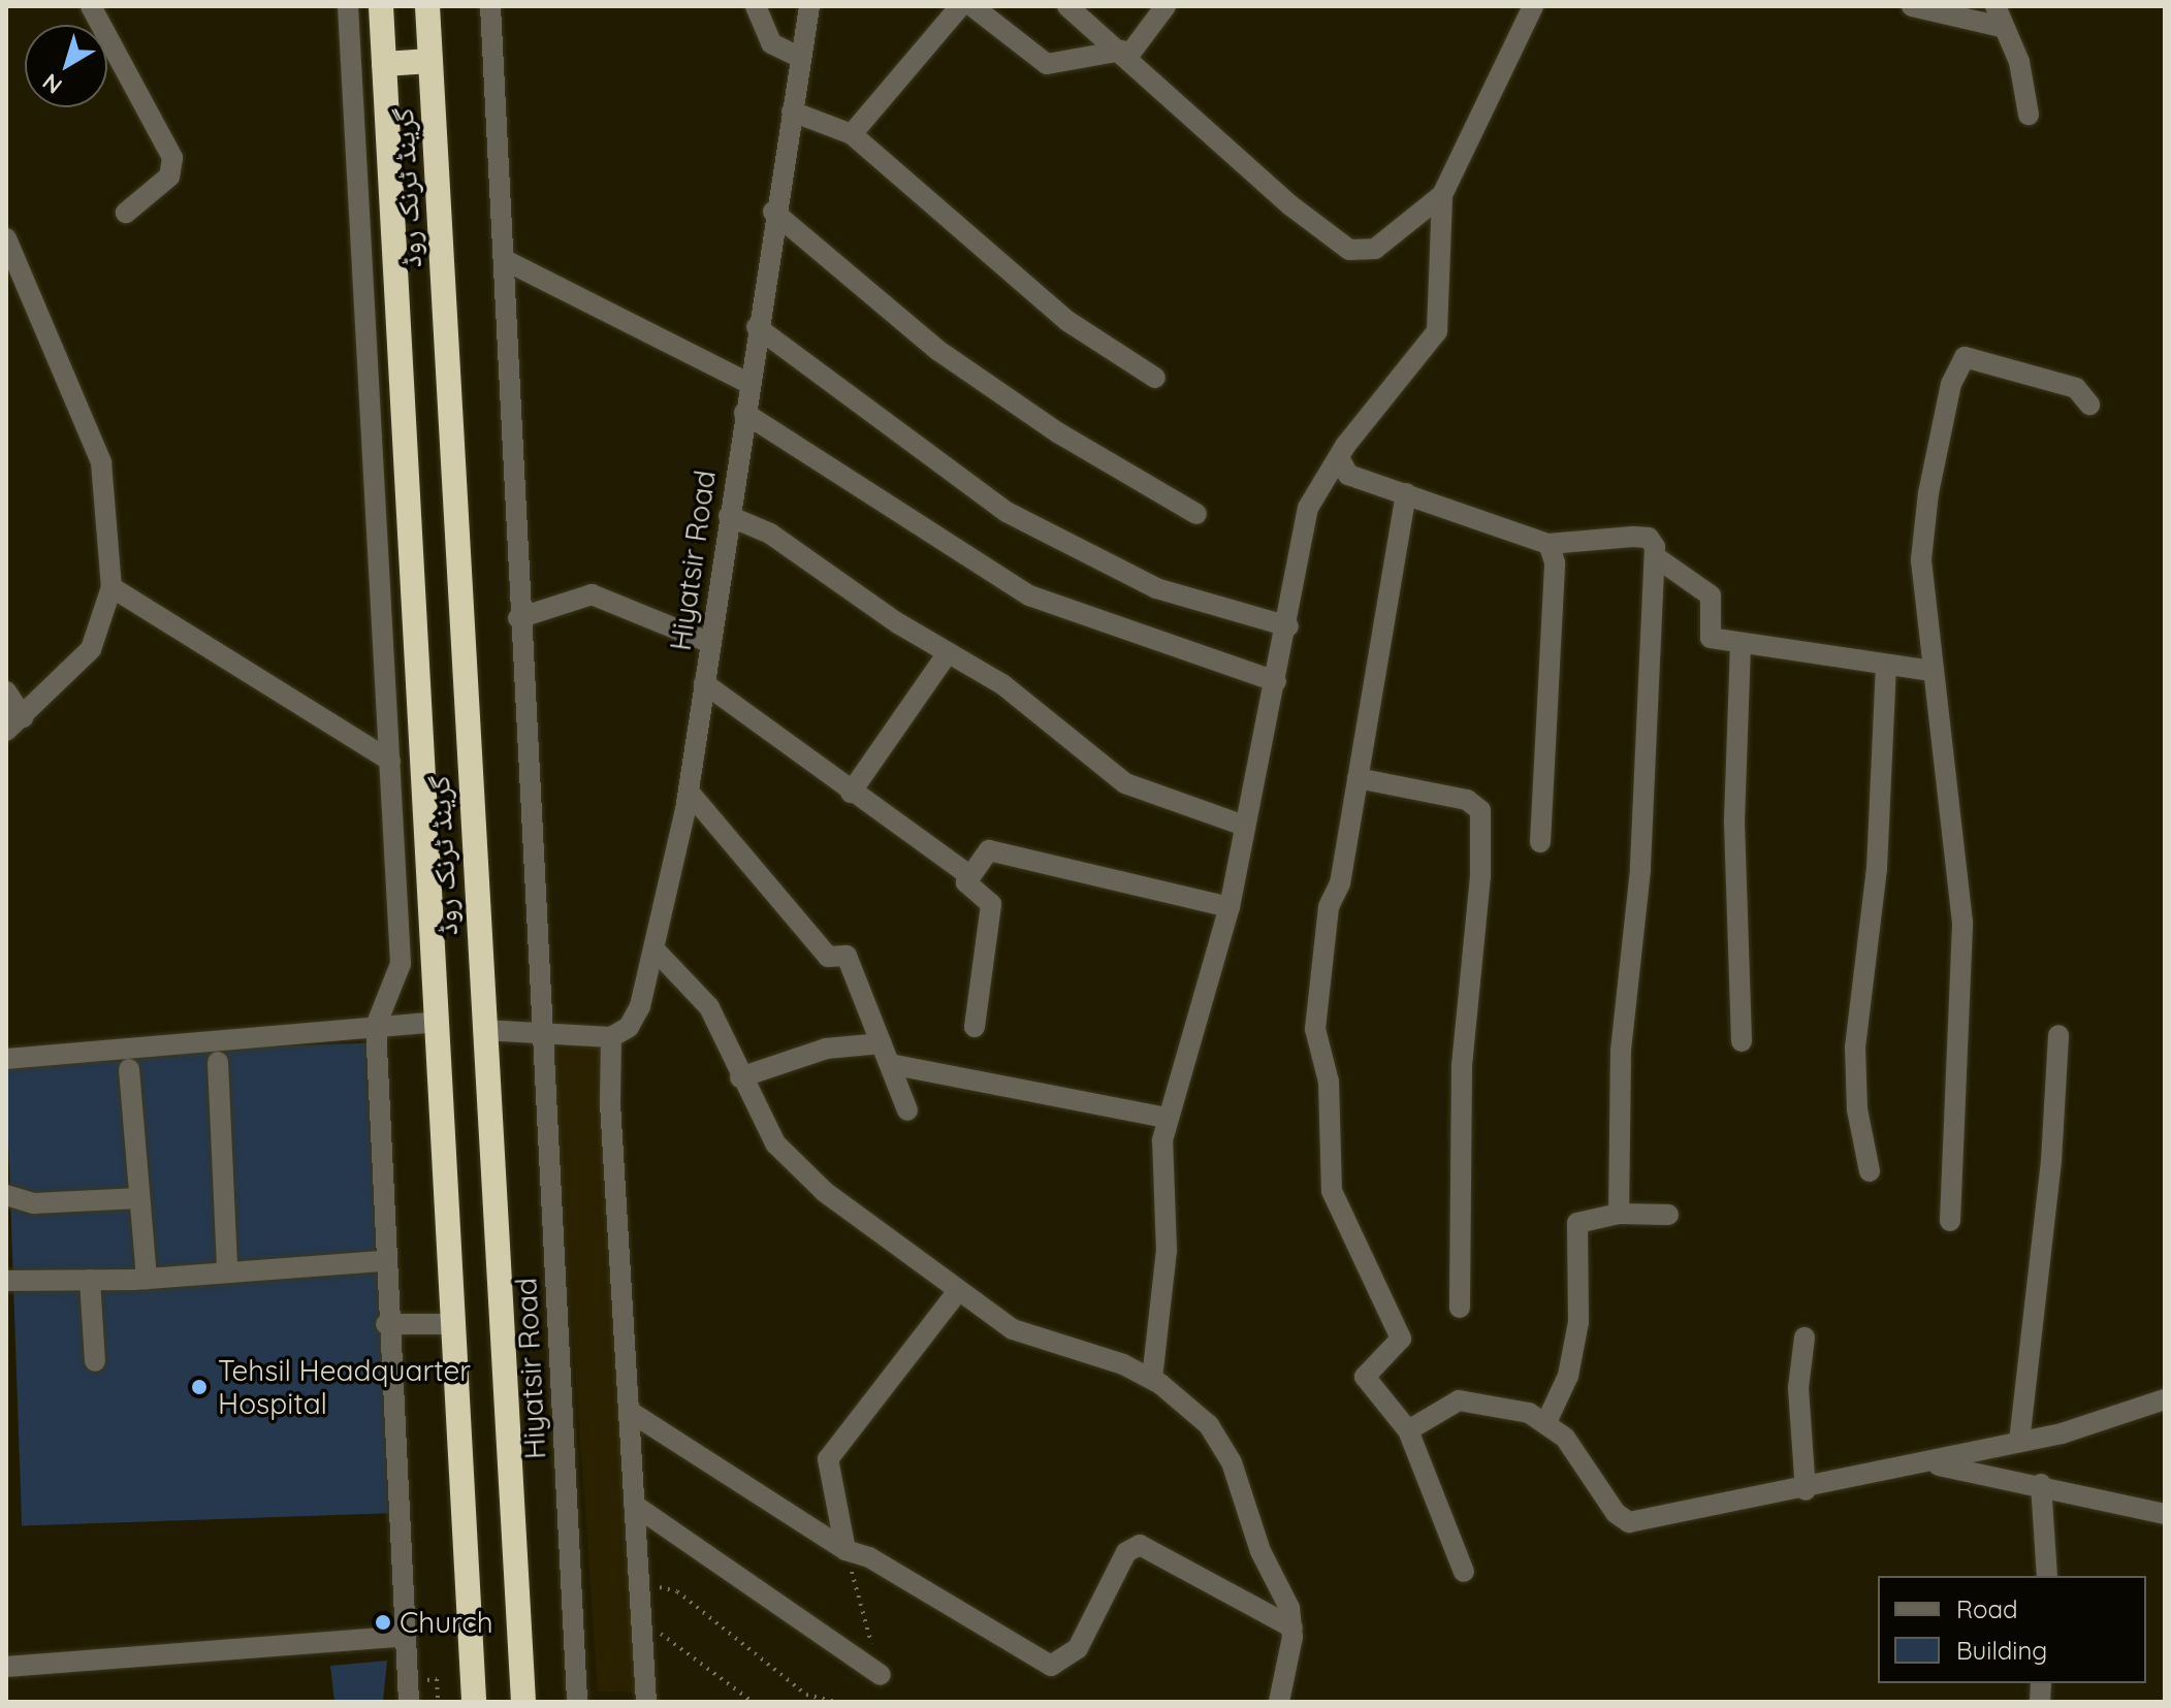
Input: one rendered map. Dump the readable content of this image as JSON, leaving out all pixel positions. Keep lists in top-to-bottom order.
{
  "streets": {
    "highway": ["گرینڈ ٹرنک روڈ"],
    "street": ["Hiyatsir Road"]
  },
  "places": ["Tehsil Headquarter Hospital", "Church"],
  "legend": ["Road", "Building"],
  "north": "bottom left"
}
